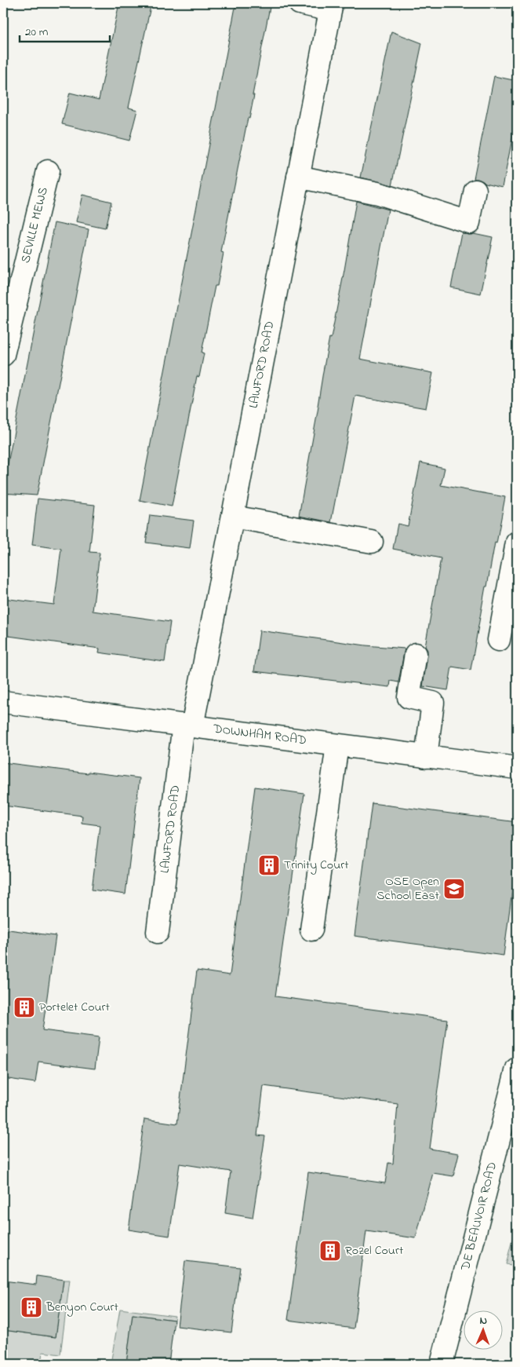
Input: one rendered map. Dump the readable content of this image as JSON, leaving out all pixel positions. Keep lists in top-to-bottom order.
{
  "streets": {
    "street": [
      "SEVILLE MEWS",
      "LAWFORD ROAD",
      "DOWNHAM ROAD",
      "DE BEAUVOIR ROAD"
    ]
  },
  "crossings": [
    ["LAWFORD ROAD", "DOWNHAM ROAD"]
  ],
  "places": {
    "building": [
      "Trinity Court",
      "Portelet Court",
      "Rozel Court",
      "Benyon Court"
    ],
    "school or university": ["OSE Open School East"]
  },
  "scale_bar": "20 m",
  "north": "top"
}
